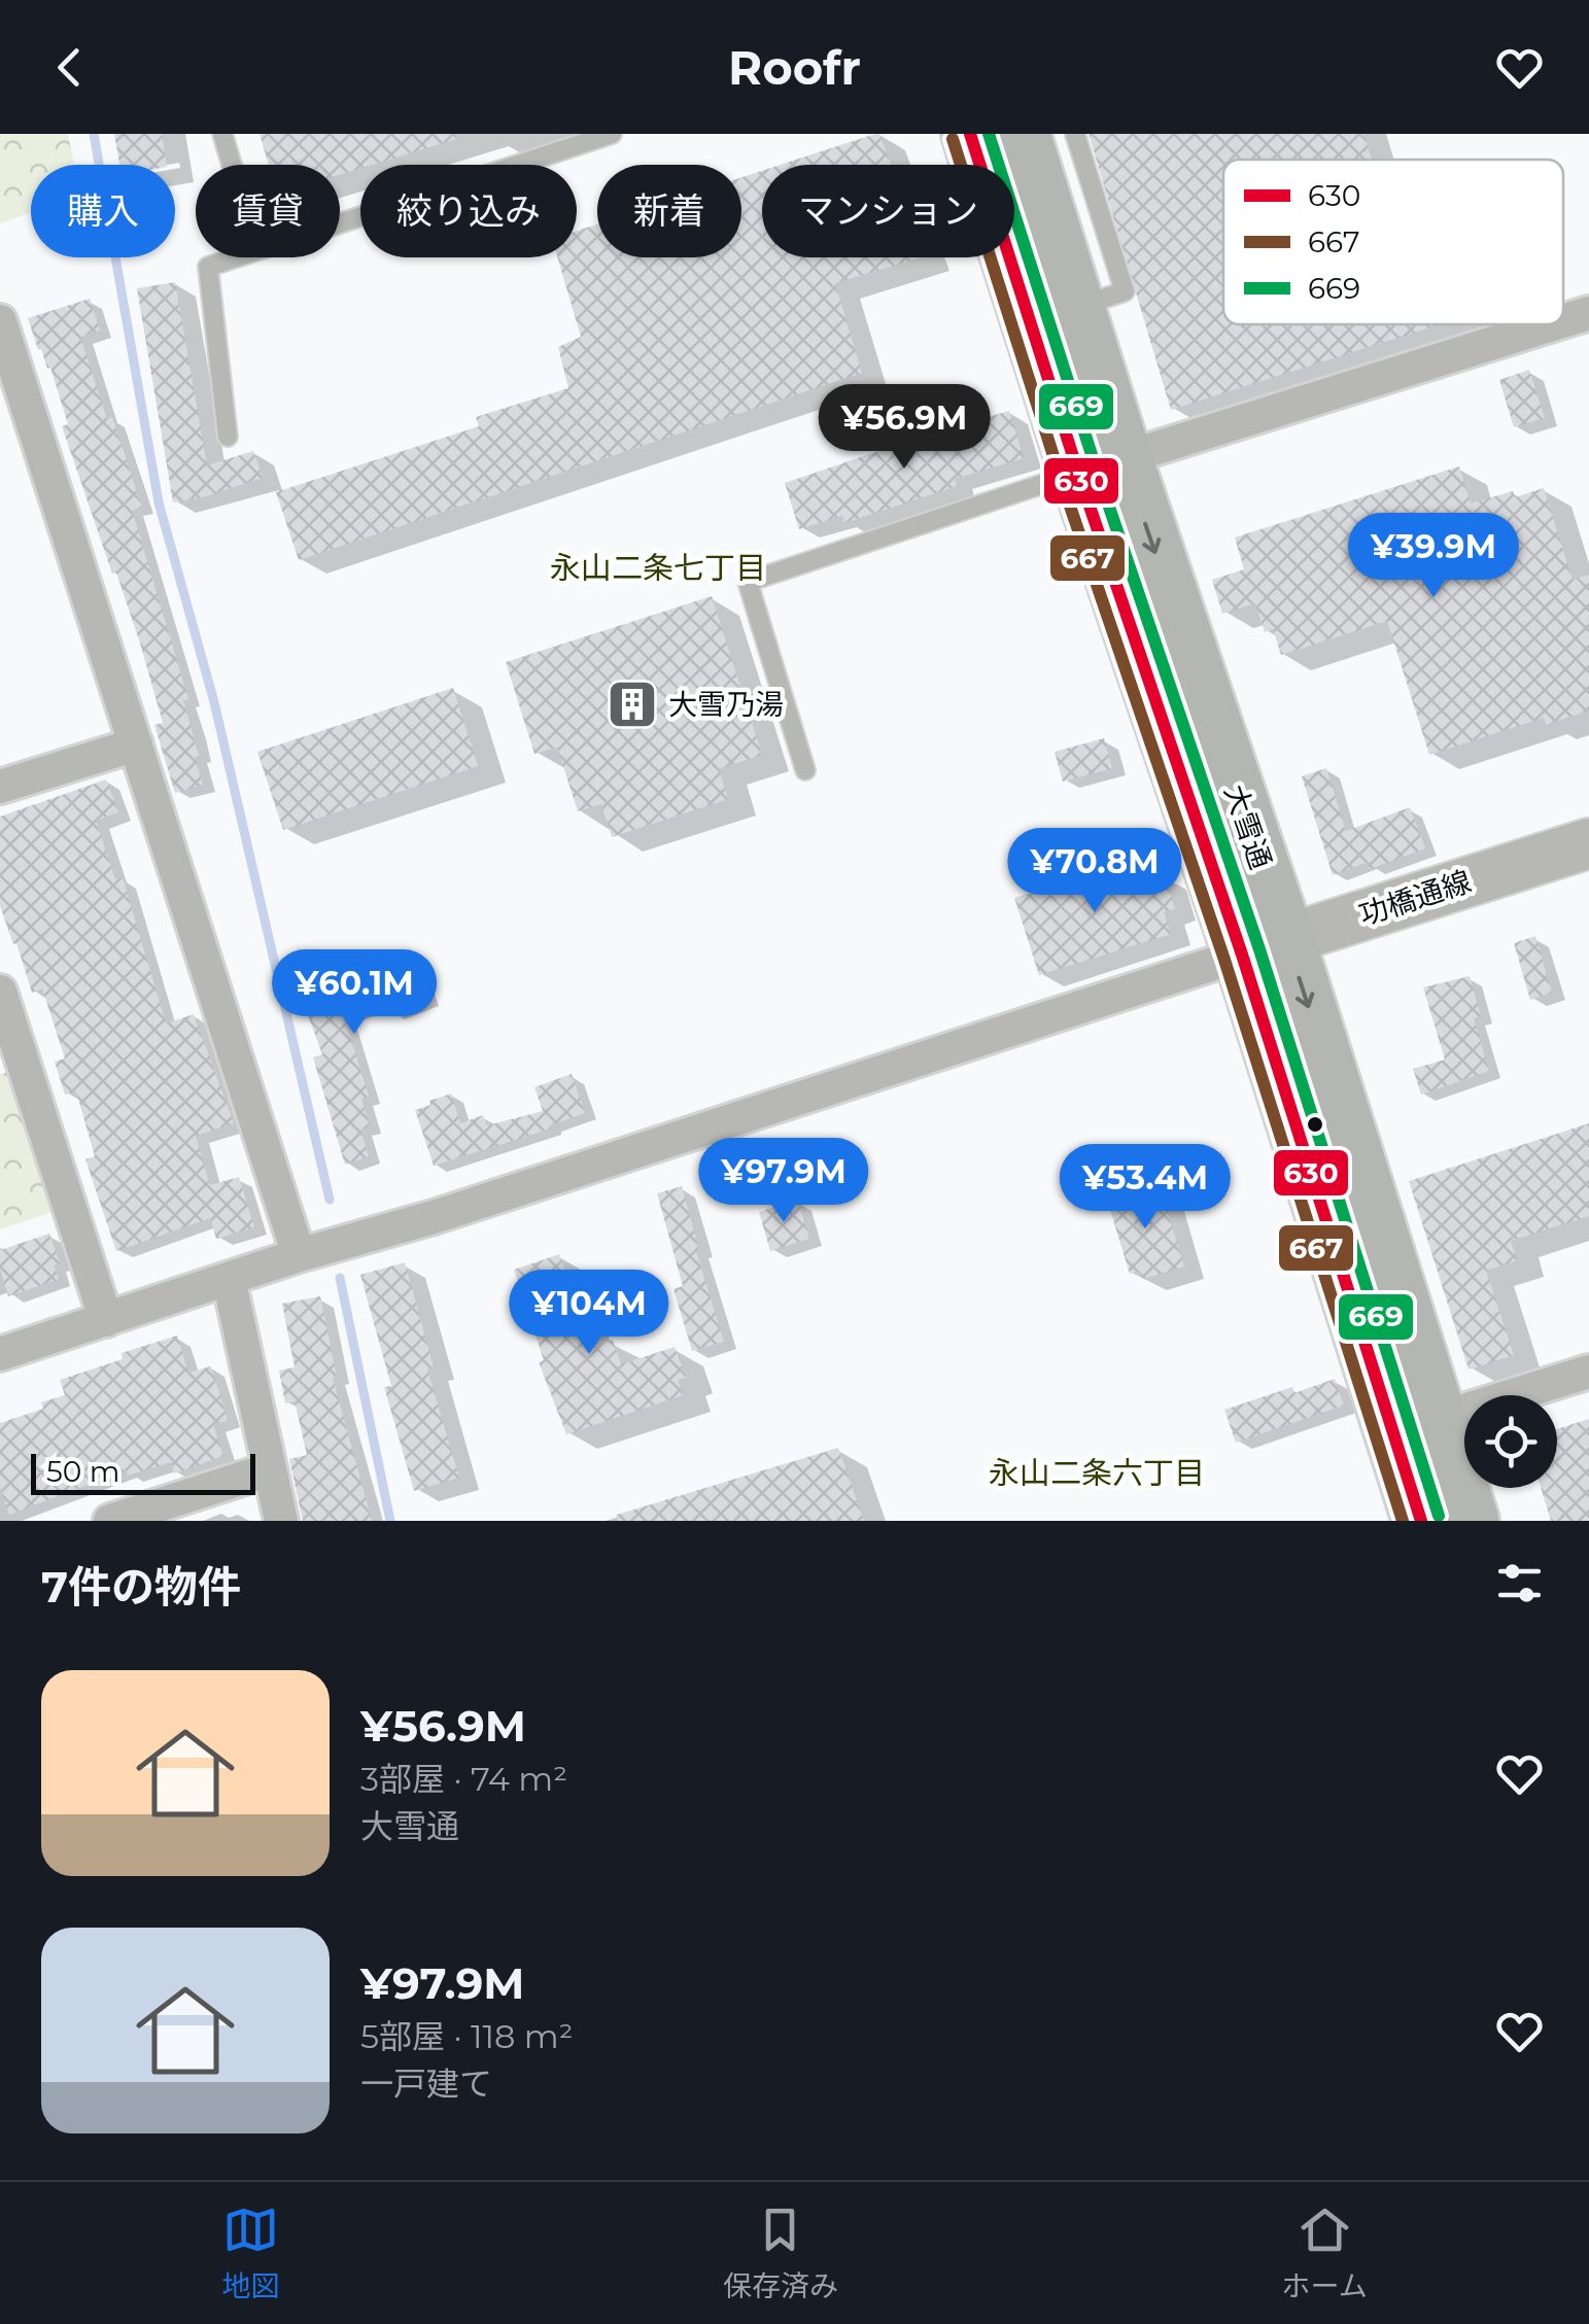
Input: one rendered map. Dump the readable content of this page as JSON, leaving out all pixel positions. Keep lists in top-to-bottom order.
{
  "streets": {
    "highway": ["大雪通"],
    "street": ["功橋通線"]
  },
  "crossings": [
    ["大雪通", "功橋通線"]
  ],
  "districts": ["永山二条七丁目", "永山二条六丁目"],
  "places": {
    "building": ["大雪乃湯"]
  },
  "lines": ["transit line 630", "transit line 669", "transit line 667"],
  "legend": ["630", "667", "669"],
  "scale_bar": "50 m",
  "page": {
    "header": "Roofr",
    "chip": [
      "購入",
      "賃貸",
      "絞り込み",
      "新着",
      "マンション"
    ],
    "price": [
      "¥56.9M",
      "¥39.9M",
      "¥70.8M",
      "¥60.1M",
      "¥97.9M",
      "¥53.4M",
      "¥104M"
    ],
    "scale": "50 m",
    "heading": "7件の物件",
    "list": [
      {
        "name": "¥56.9M",
        "note": "3部屋 · 74 m² · 大雪通"
      },
      {
        "name": "¥97.9M",
        "note": "5部屋 · 118 m² · 一戸建て"
      }
    ],
    "tabs": ["地図", "保存済み", "ホーム"]
  }
}
